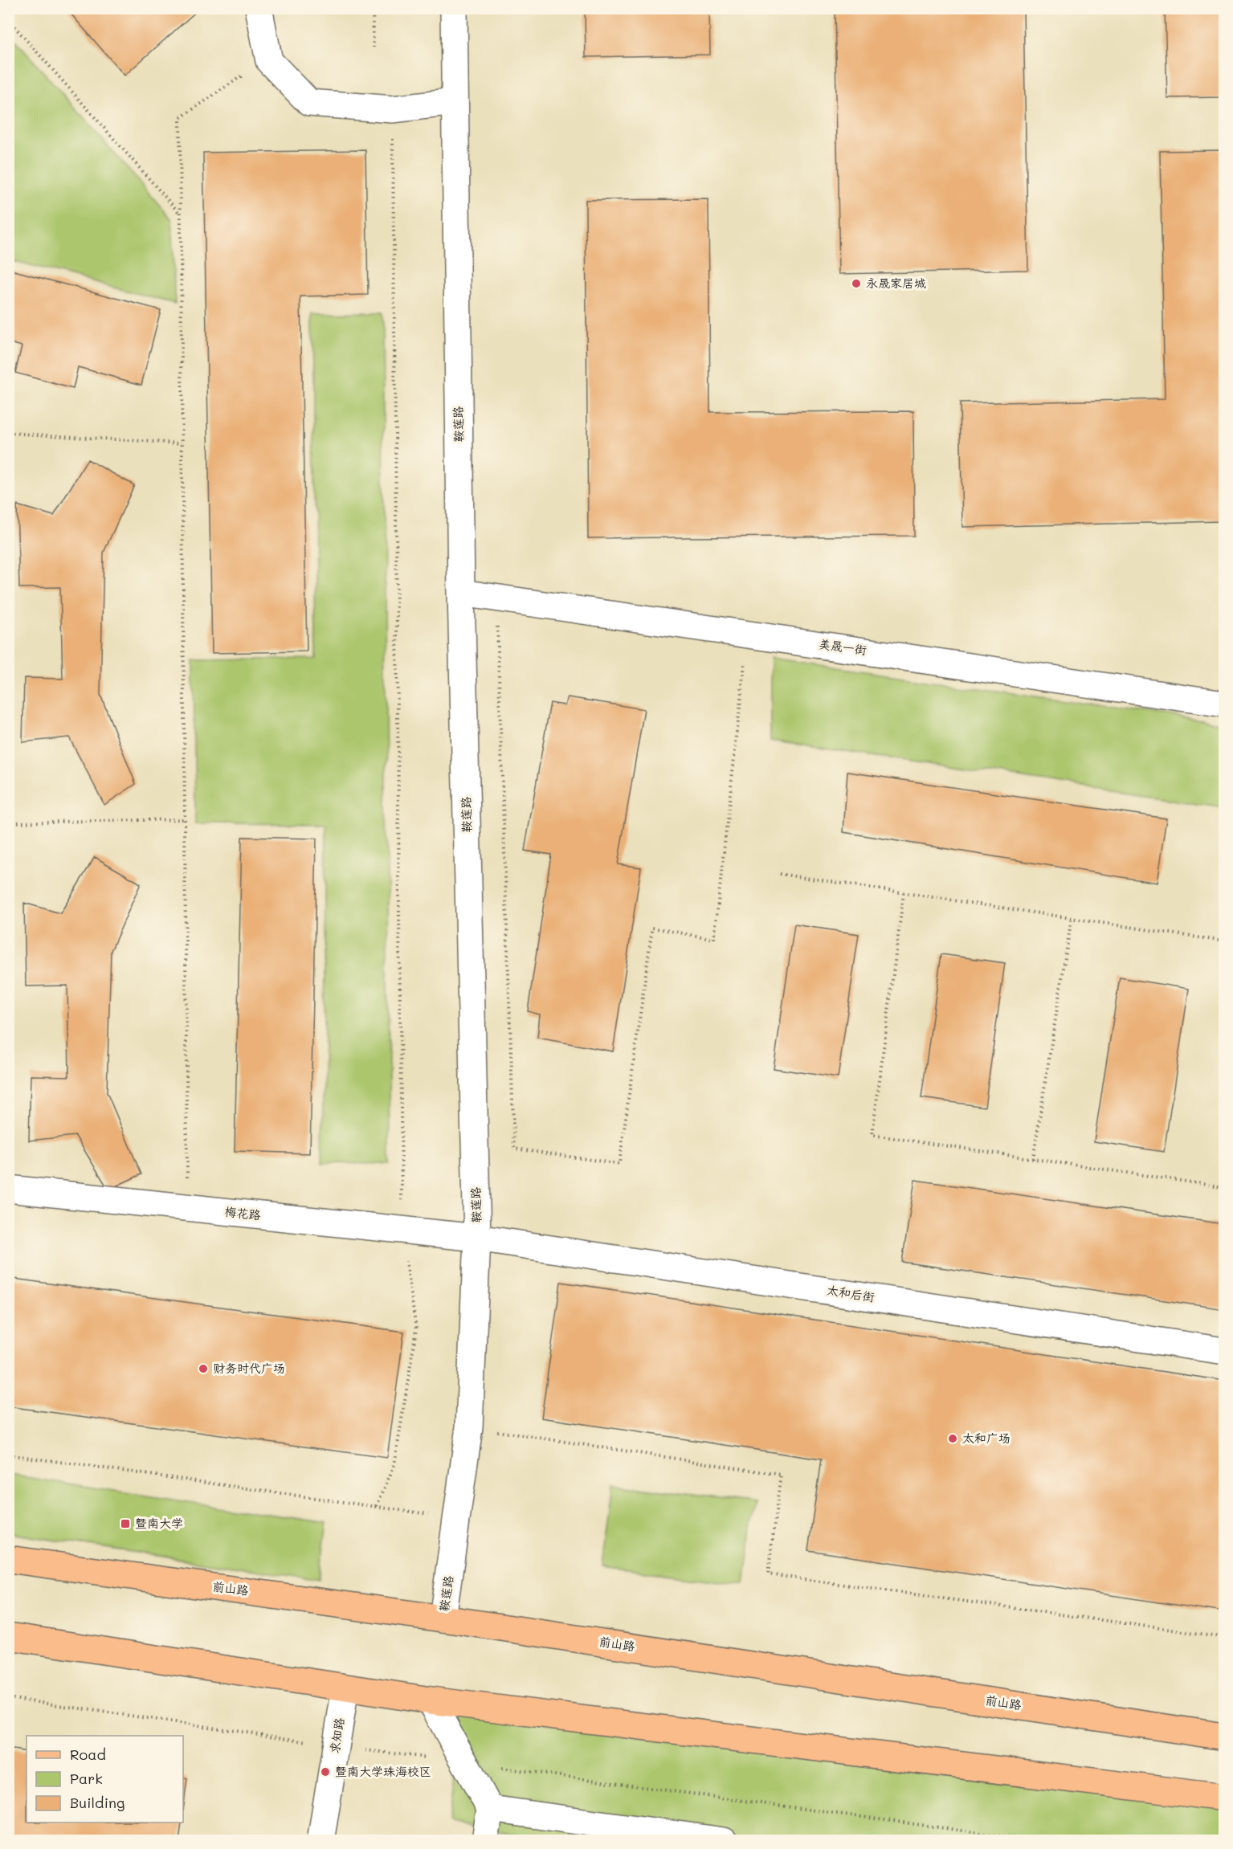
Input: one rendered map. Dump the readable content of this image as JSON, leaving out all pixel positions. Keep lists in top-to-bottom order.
{
  "streets": {
    "main road": ["前山路"],
    "street": [
      "鞍莲路",
      "美晟一街",
      "梅花路",
      "太和后街",
      "求知路"
    ]
  },
  "crossings": [
    ["鞍莲路", "美晟一街"],
    ["鞍莲路", "梅花路"],
    ["鞍莲路", "太和后街"],
    ["鞍莲路", "前山路"],
    ["梅花路", "太和后街"]
  ],
  "places": {
    "other": [
      "永晟家居城",
      "财务时代广场",
      "太和广场",
      "暨南大学珠海校区"
    ],
    "transit": ["暨南大学"]
  },
  "legend": ["Road", "Park", "Building"]
}
